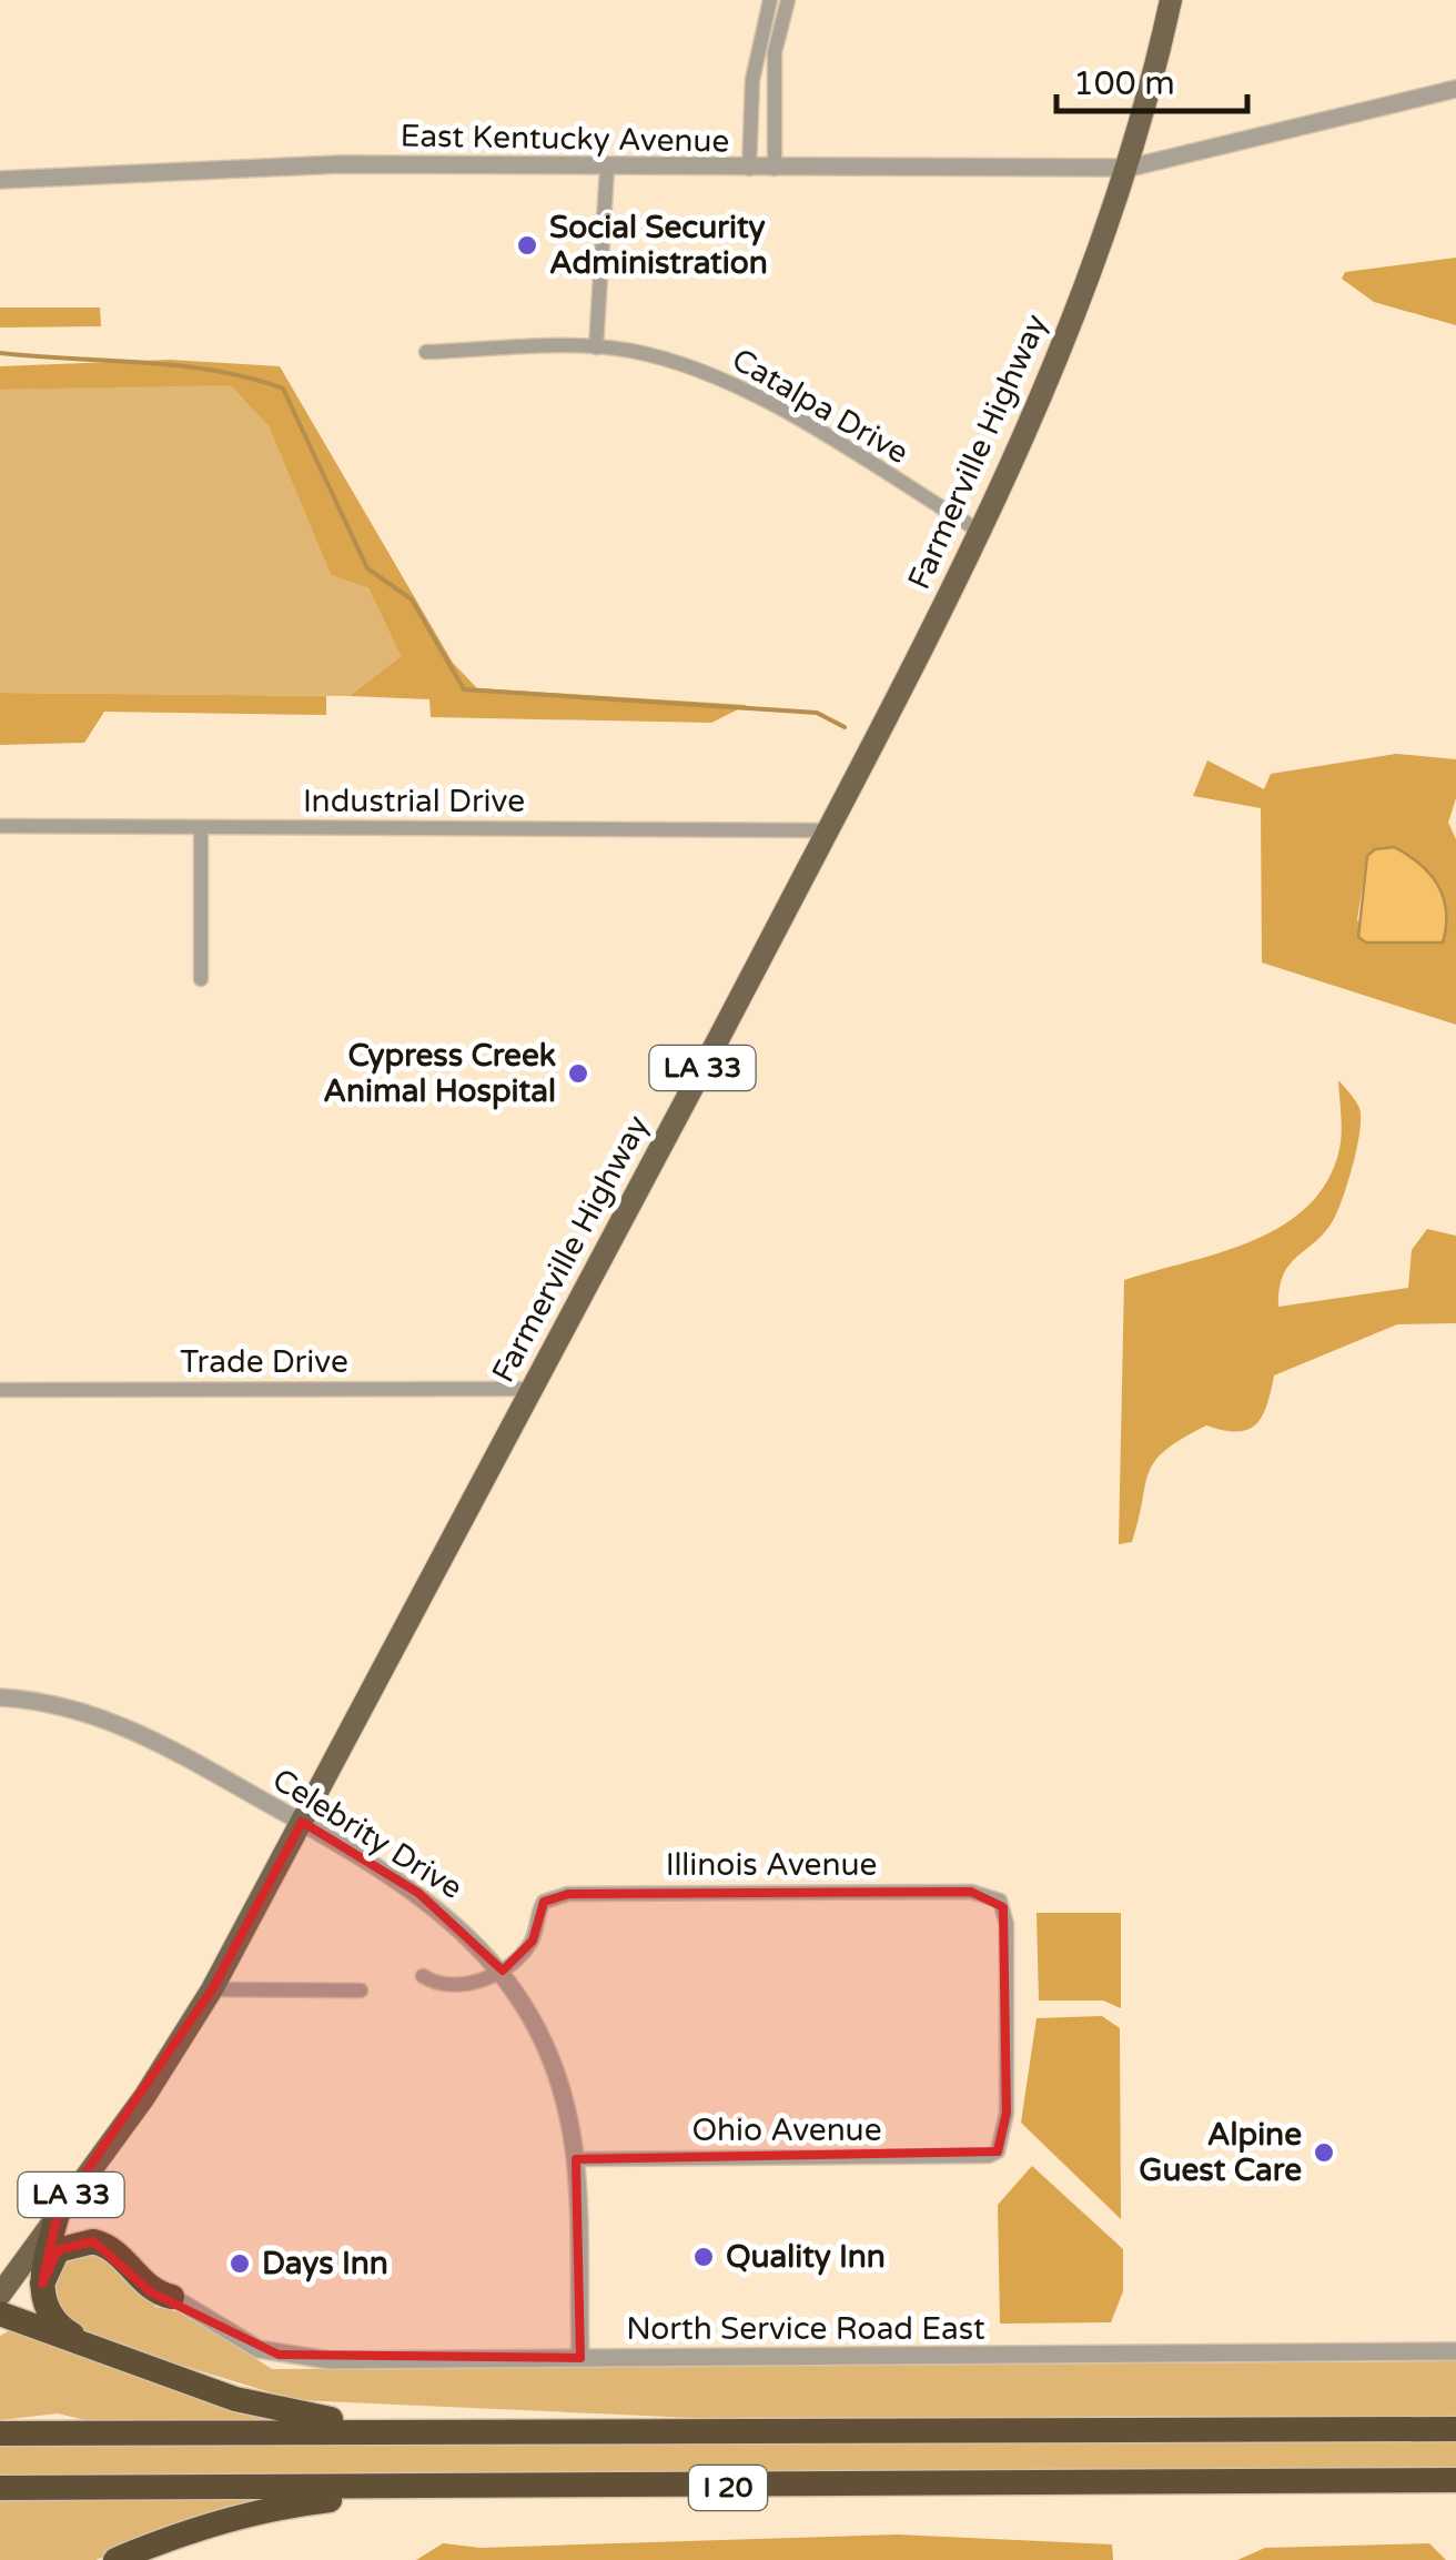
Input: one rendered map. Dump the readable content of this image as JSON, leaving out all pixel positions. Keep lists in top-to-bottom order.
{
  "streets": {
    "highway": ["I 20"],
    "main road": ["Farmerville Highway", "LA 33"],
    "street": [
      "East Kentucky Avenue",
      "Catalpa Drive",
      "Industrial Drive",
      "Trade Drive",
      "Celebrity Drive",
      "Illinois Avenue",
      "Ohio Avenue",
      "North Service Road East"
    ]
  },
  "crossings": [
    ["East Kentucky Avenue", "Farmerville Highway"],
    ["Catalpa Drive", "Farmerville Highway"],
    ["Farmerville Highway", "Industrial Drive"],
    ["Farmerville Highway", "Trade Drive"],
    ["Farmerville Highway", "Celebrity Drive"],
    ["Celebrity Drive", "Illinois Avenue"],
    ["Celebrity Drive", "Ohio Avenue"],
    ["Celebrity Drive", "North Service Road East"],
    ["Illinois Avenue", "Ohio Avenue"]
  ],
  "places": [
    "Social Security Administration",
    "Cypress Creek Animal Hospital",
    "Alpine Guest Care",
    "Quality Inn",
    "Days Inn"
  ],
  "scale_bar": "100 m"
}
